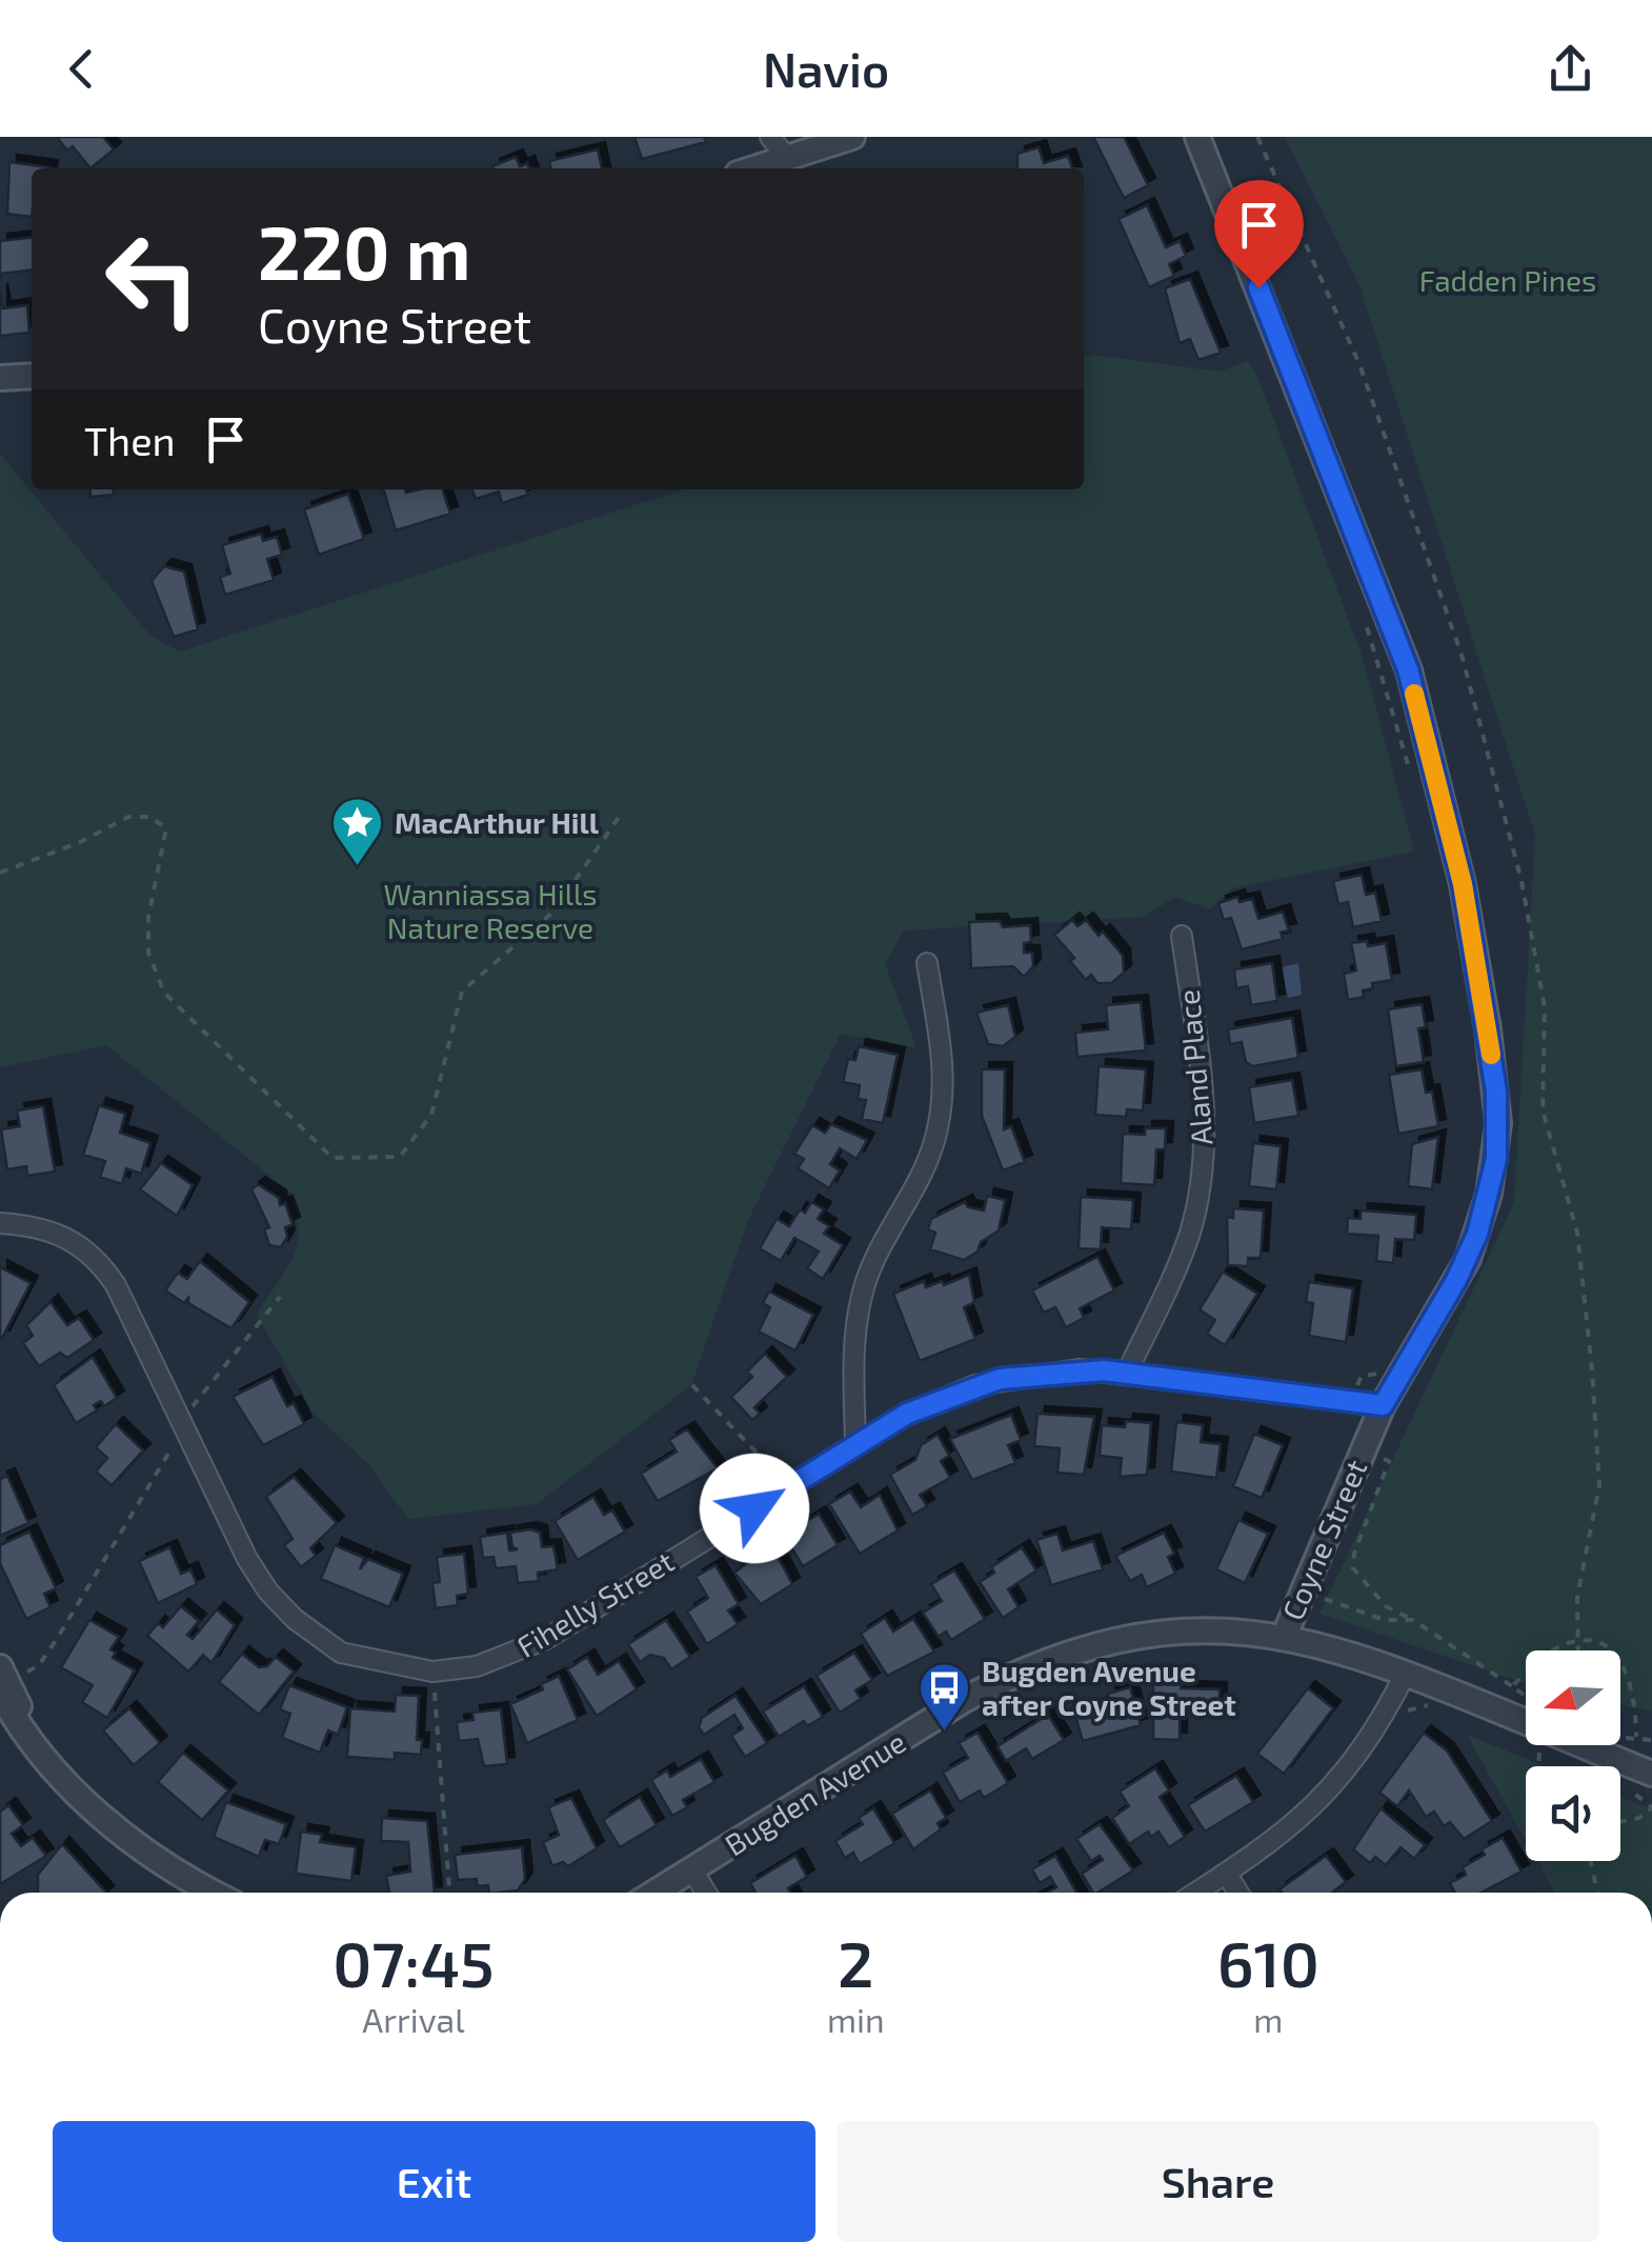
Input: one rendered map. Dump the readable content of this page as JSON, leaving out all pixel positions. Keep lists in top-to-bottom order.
{
  "streets": {
    "street": [
      "Aland Place",
      "Coyne Street",
      "Fihelly Street",
      "Bugden Avenue"
    ]
  },
  "crossings": [
    ["Aland Place", "Fihelly Street"],
    ["Coyne Street", "Fihelly Street"],
    ["Coyne Street", "Bugden Avenue"]
  ],
  "parks": ["Fadden Pines", "Wanniassa Hills Nature Reserve"],
  "places": {
    "place": ["MacArthur Hill"],
    "bus stop": ["Bugden Avenue after Coyne Street"]
  },
  "north": "left",
  "page": {
    "header": "Navio",
    "turn": ["220 m", "Coyne Street"],
    "then": "Then",
    "eta": [
      "07:45",
      "Arrival",
      "2",
      "min",
      "610",
      "m"
    ],
    "buttons": ["Exit", "Share"]
  }
}
